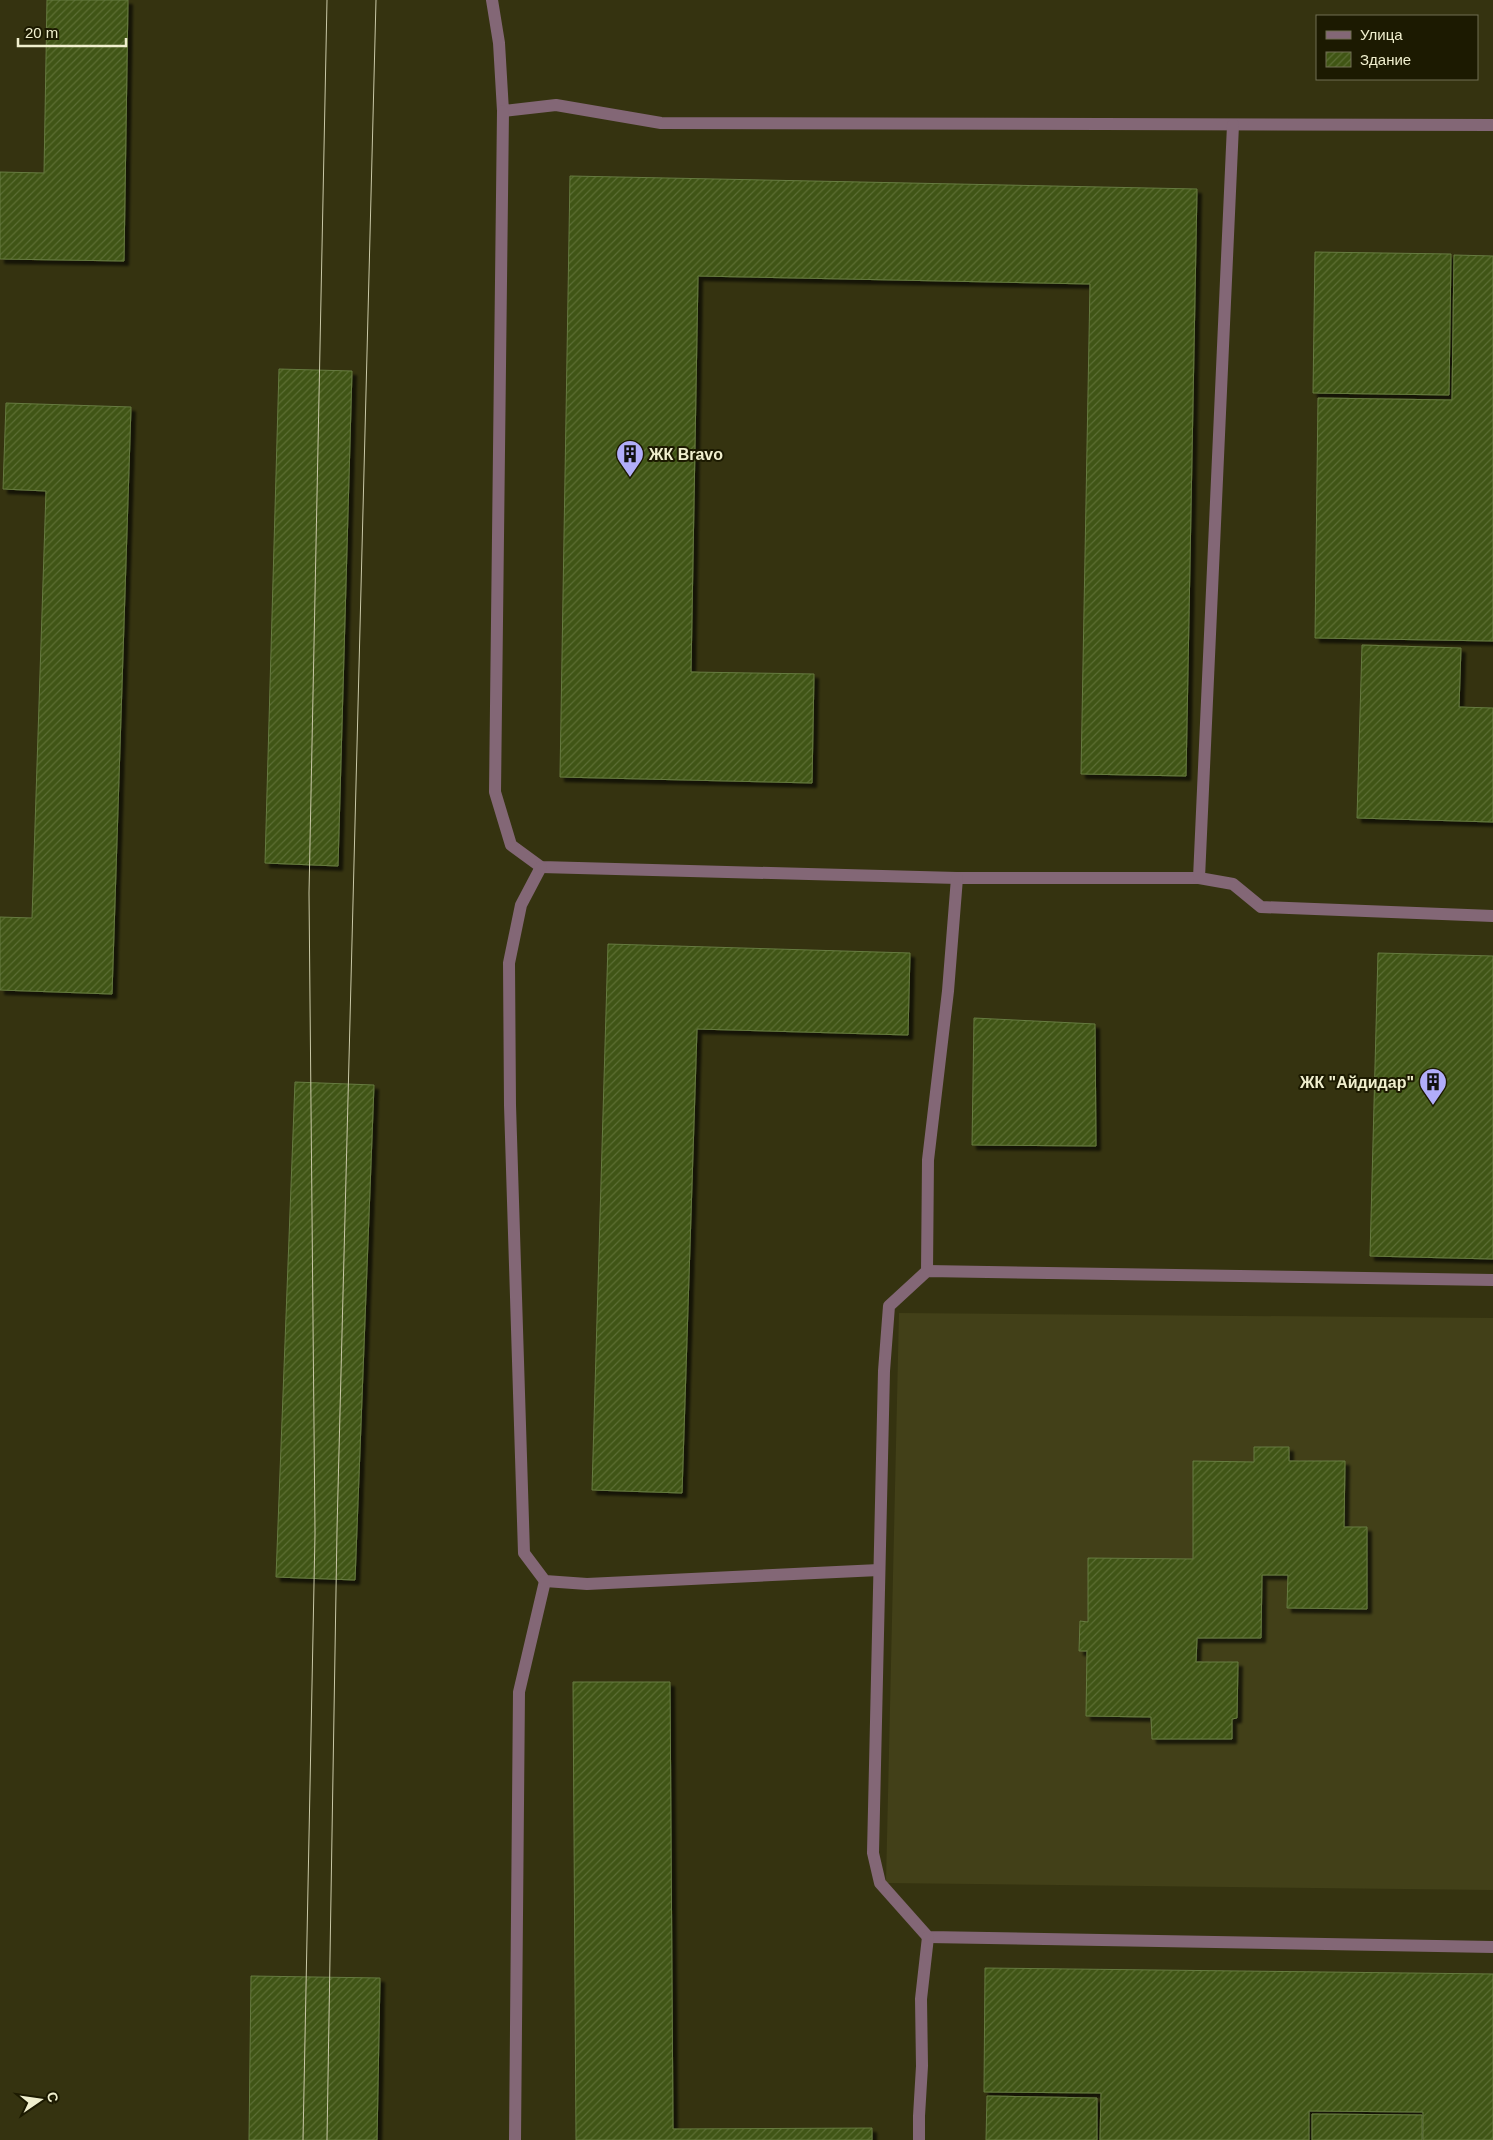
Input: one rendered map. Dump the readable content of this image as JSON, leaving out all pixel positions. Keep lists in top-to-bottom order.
{
  "places": {
    "building": ["ЖК Bravo", "ЖК \"Айдидар\""]
  },
  "legend": ["Улица", "Здание"],
  "scale_bar": "20 m",
  "north": "right"
}
